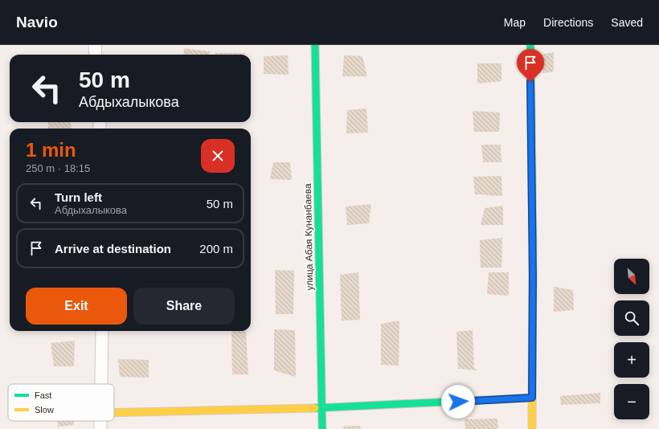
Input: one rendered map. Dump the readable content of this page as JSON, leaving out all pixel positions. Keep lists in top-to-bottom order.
{
  "streets": {
    "street": ["улица Абая Кунанбаева"]
  },
  "legend": ["Fast", "Slow"],
  "north": "bottom right",
  "page": {
    "header": "Navio",
    "nav": ["Map", "Directions", "Saved"],
    "turn": ["50 m", "Абдыхалыкова"],
    "heading": ["1 min", "250 m · 18:15"],
    "list": [
      {
        "name": "Turn left",
        "note": "Абдыхалыкова",
        "value": "50 m"
      },
      {
        "name": "Arrive at destination",
        "value": "200 m"
      }
    ],
    "map_buttons": ["+", "−"],
    "buttons": ["Exit", "Share"]
  }
}
